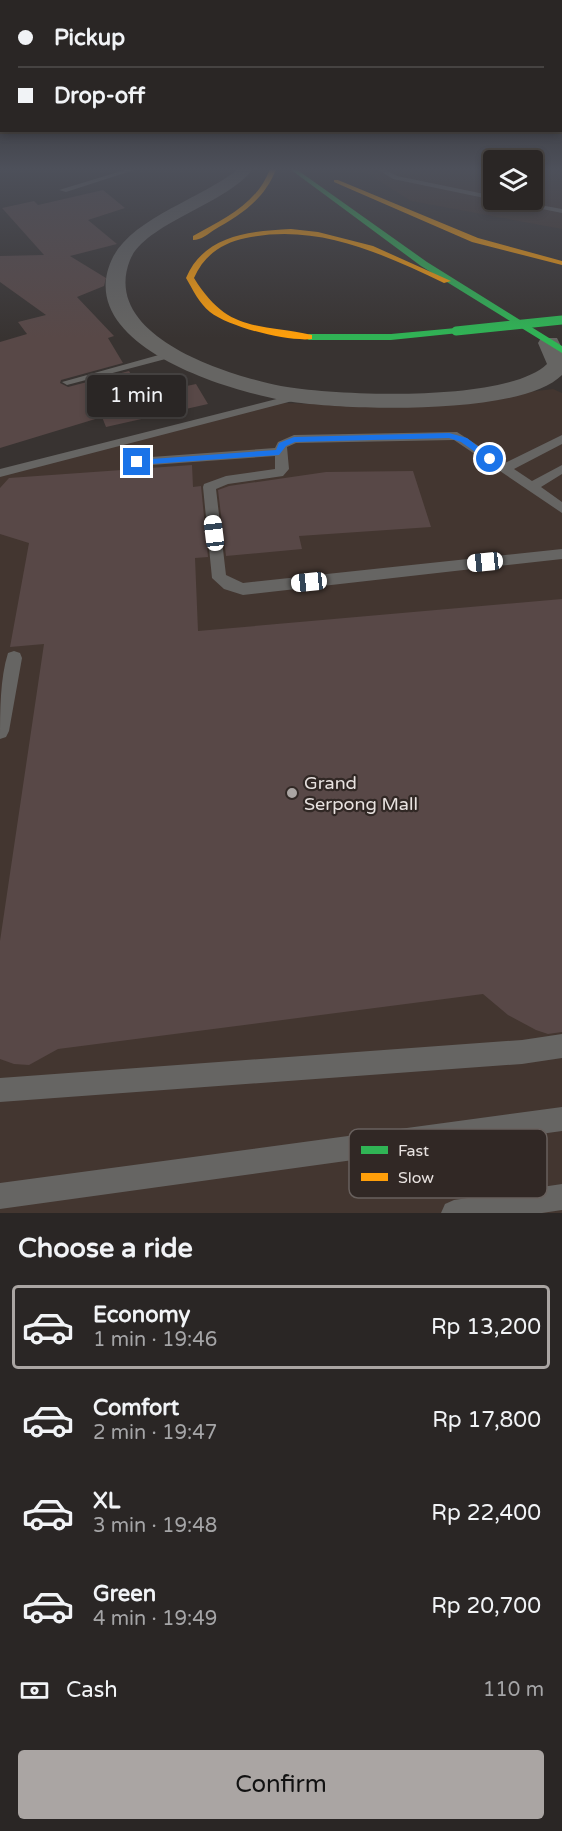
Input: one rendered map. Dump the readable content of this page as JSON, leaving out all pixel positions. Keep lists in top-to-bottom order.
{
  "places": ["Grand Serpong Mall"],
  "legend": ["Fast", "Slow"],
  "page": {
    "banner": ["Pickup", "Drop-off"],
    "bubble": "1 min",
    "heading": "Choose a ride",
    "list": [
      {
        "name": "Economy",
        "note": "1 min · 19:46",
        "value": "Rp 13,200"
      },
      {
        "name": "Comfort",
        "note": "2 min · 19:47",
        "value": "Rp 17,800"
      },
      {
        "name": "XL",
        "note": "3 min · 19:48",
        "value": "Rp 22,400"
      },
      {
        "name": "Green",
        "note": "4 min · 19:49",
        "value": "Rp 20,700"
      }
    ],
    "pay": ["Cash", "110 m"],
    "buttons": "Confirm"
  }
}
